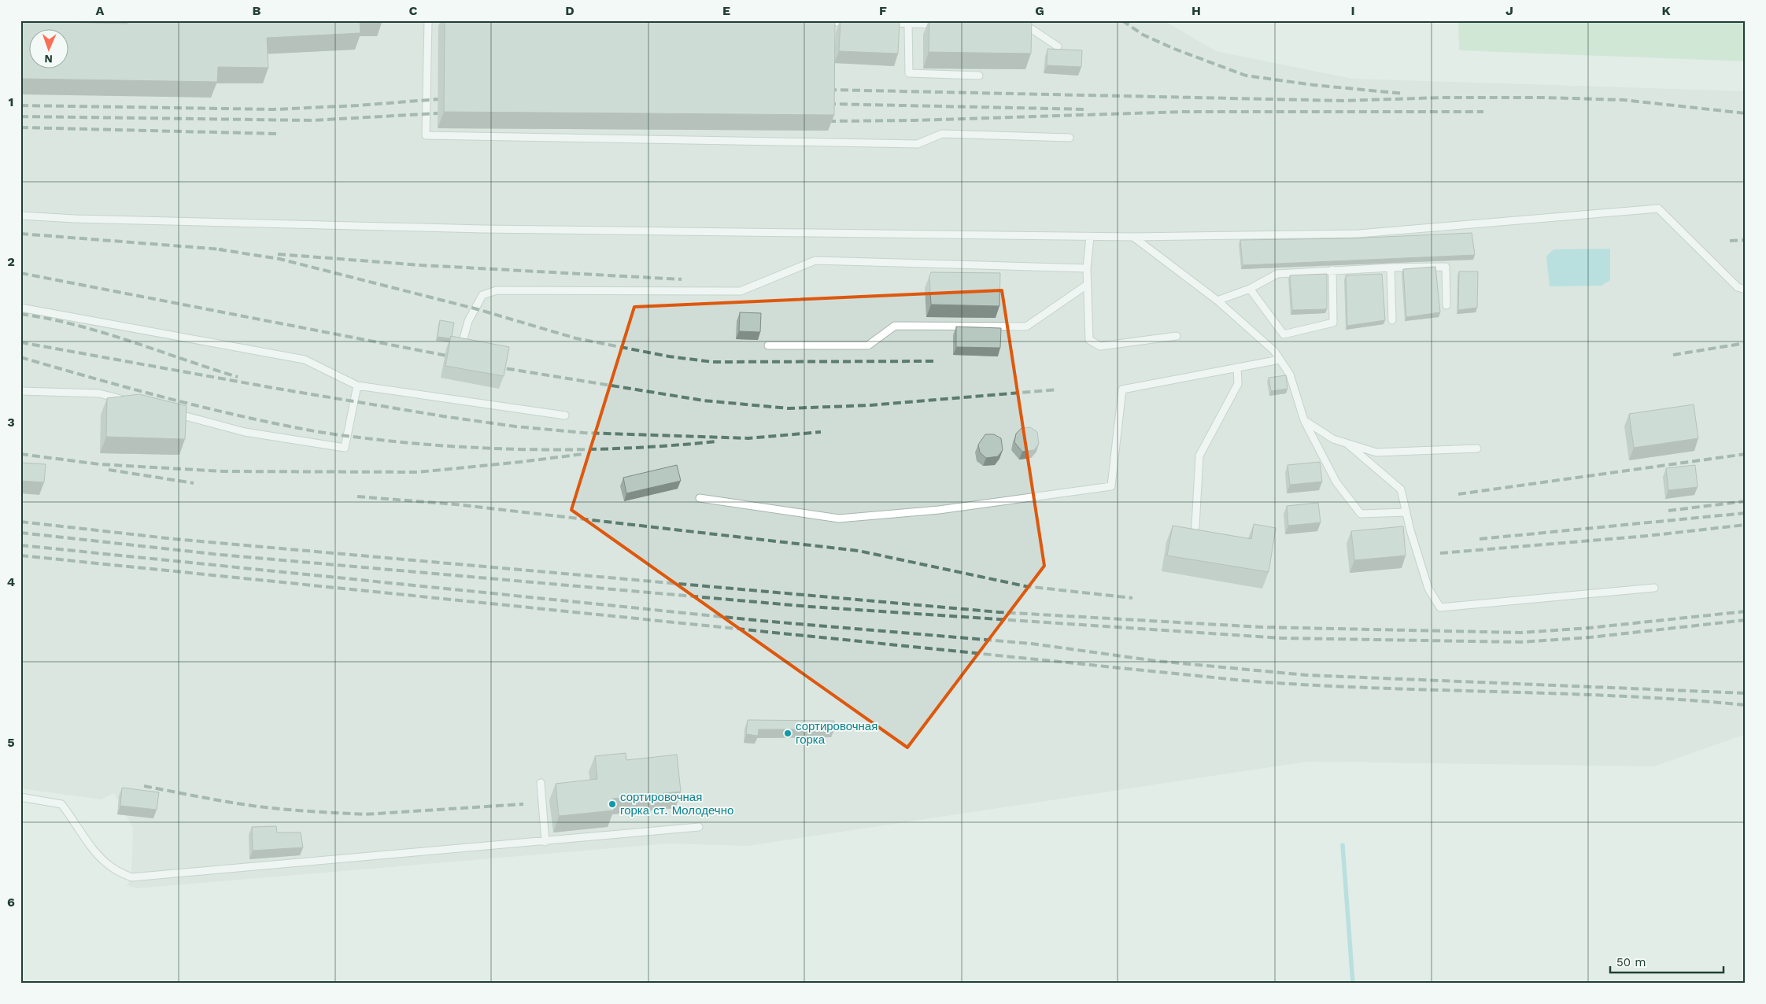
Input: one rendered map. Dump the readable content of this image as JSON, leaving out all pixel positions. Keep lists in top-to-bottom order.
{
  "places": ["сортировочная горка", "сортировочная горка ст. Молодечно"],
  "scale_bar": "50 m",
  "north": "bottom",
  "grid": {
    "columns": [
      "A",
      "B",
      "C",
      "D",
      "E",
      "F",
      "G",
      "H",
      "I",
      "J",
      "K"
    ],
    "rows": [
      "1",
      "2",
      "3",
      "4",
      "5",
      "6"
    ]
  }
}
